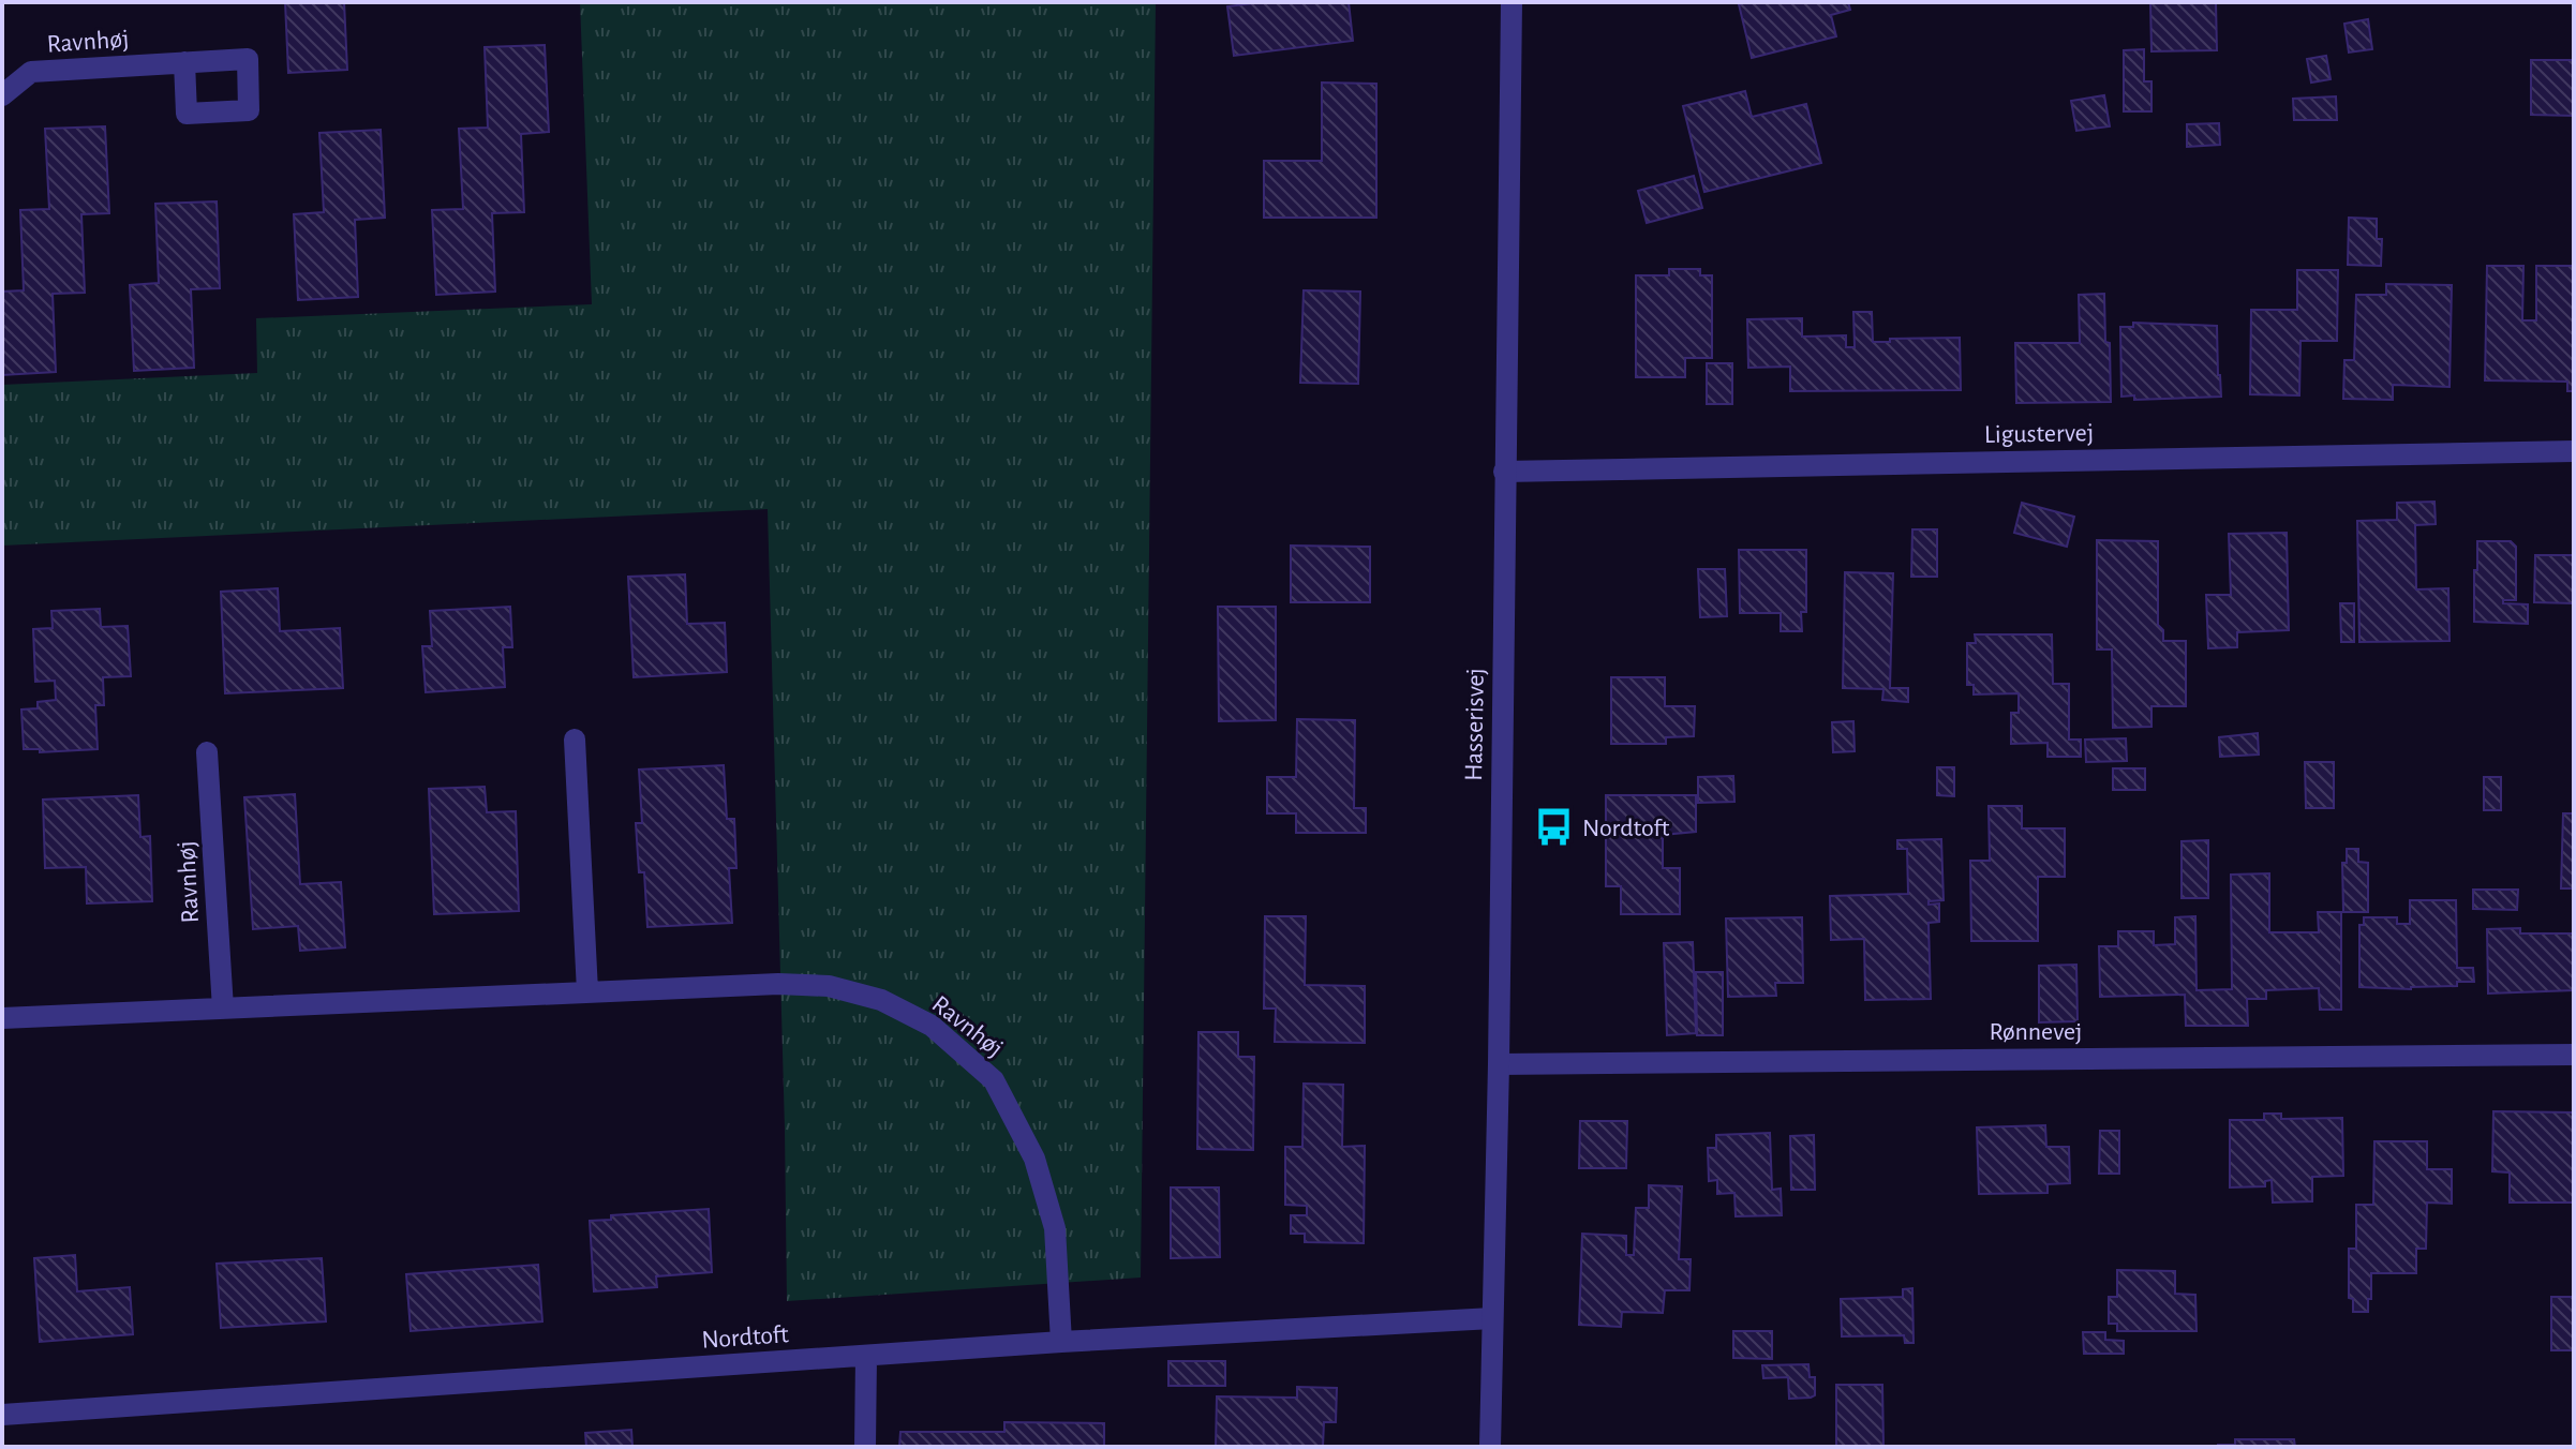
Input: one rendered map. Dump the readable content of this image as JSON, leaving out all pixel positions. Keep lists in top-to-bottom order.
{
  "streets": {
    "street": [
      "Ravnhøj",
      "Ligustervej",
      "Hasserisvej",
      "Rønnevej",
      "Nordtoft"
    ]
  },
  "crossings": [
    ["Ravnhøj", "Nordtoft"],
    ["Ligustervej", "Hasserisvej"],
    ["Hasserisvej", "Rønnevej"],
    ["Hasserisvej", "Nordtoft"]
  ],
  "places": {
    "bus stop": ["Nordtoft"]
  }
}
